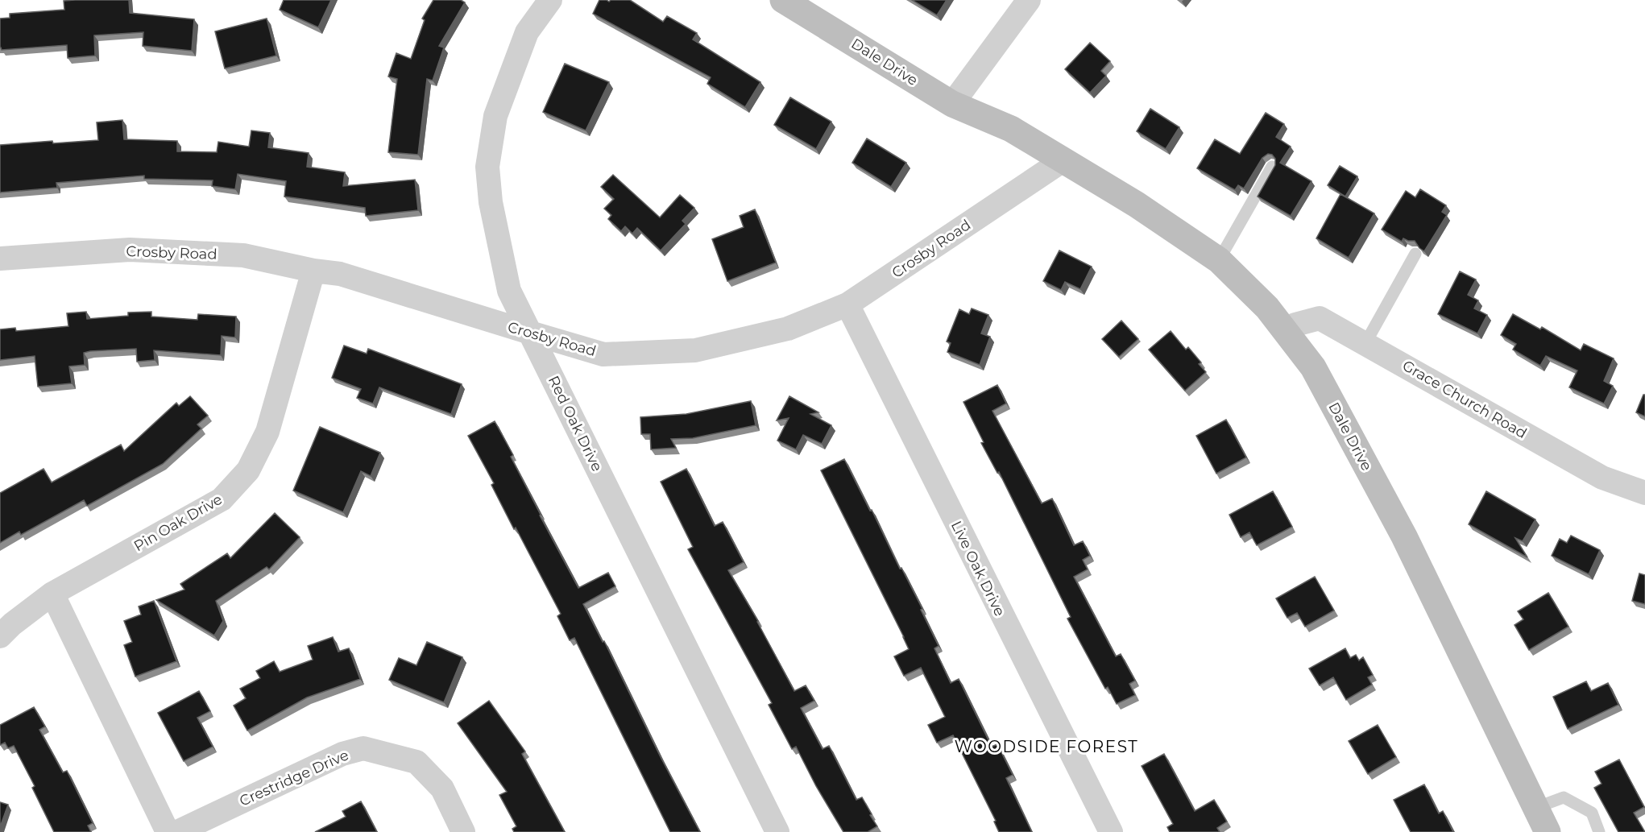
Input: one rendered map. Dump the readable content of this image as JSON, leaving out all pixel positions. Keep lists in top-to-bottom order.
{
  "streets": {
    "street": [
      "Dale Drive",
      "Crosby Road",
      "Grace Church Road",
      "Red Oak Drive",
      "Pin Oak Drive",
      "Live Oak Drive",
      "Crestridge Drive"
    ]
  },
  "crossings": [
    ["Dale Drive", "Crosby Road"],
    ["Dale Drive", "Grace Church Road"],
    ["Crosby Road", "Red Oak Drive"],
    ["Crosby Road", "Pin Oak Drive"],
    ["Crosby Road", "Live Oak Drive"]
  ],
  "districts": ["WOODSIDE FOREST"]
}
